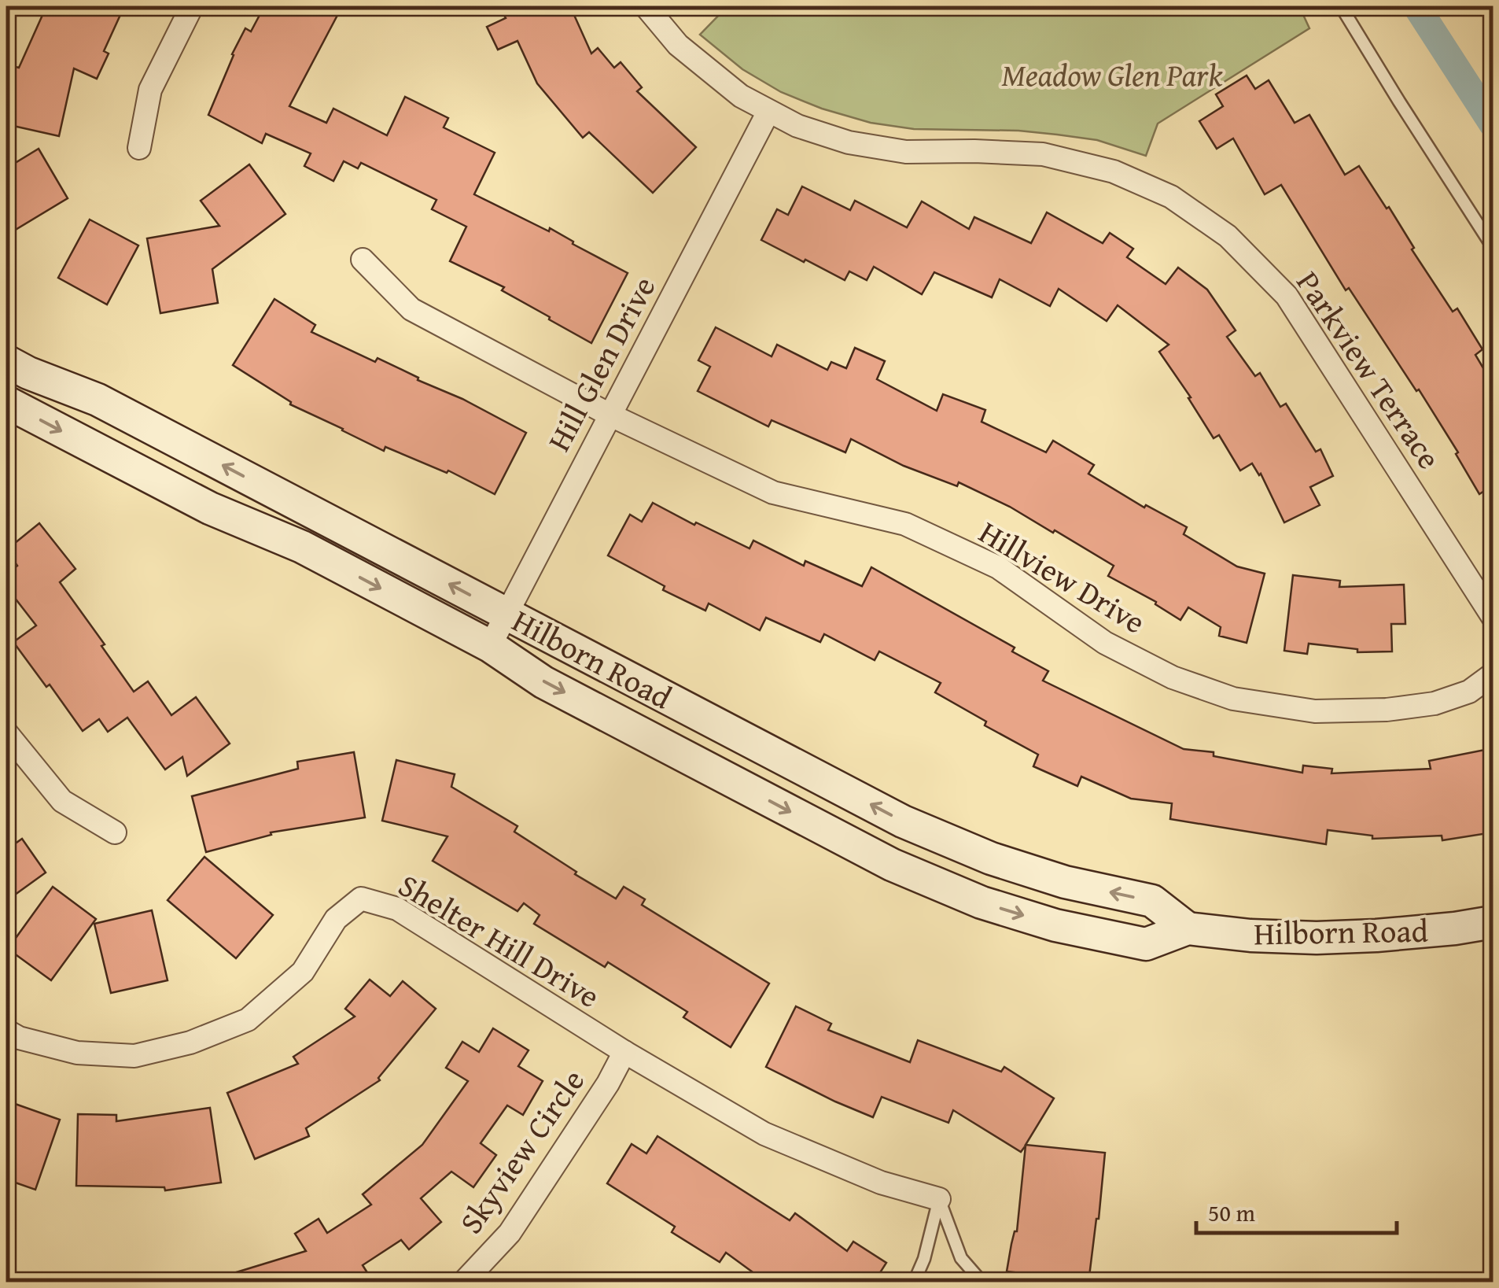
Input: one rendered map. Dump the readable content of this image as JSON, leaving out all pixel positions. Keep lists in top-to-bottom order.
{
  "streets": {
    "street": [
      "Hill Glen Drive",
      "Parkview Terrace",
      "Hillview Drive",
      "Hilborn Road",
      "Shelter Hill Drive",
      "Skyview Circle"
    ]
  },
  "crossings": [
    ["Hill Glen Drive", "Parkview Terrace"],
    ["Hill Glen Drive", "Hillview Drive"],
    ["Hill Glen Drive", "Hilborn Road"],
    ["Shelter Hill Drive", "Skyview Circle"]
  ],
  "parks": ["Meadow Glen Park"],
  "scale_bar": "50 m"
}
